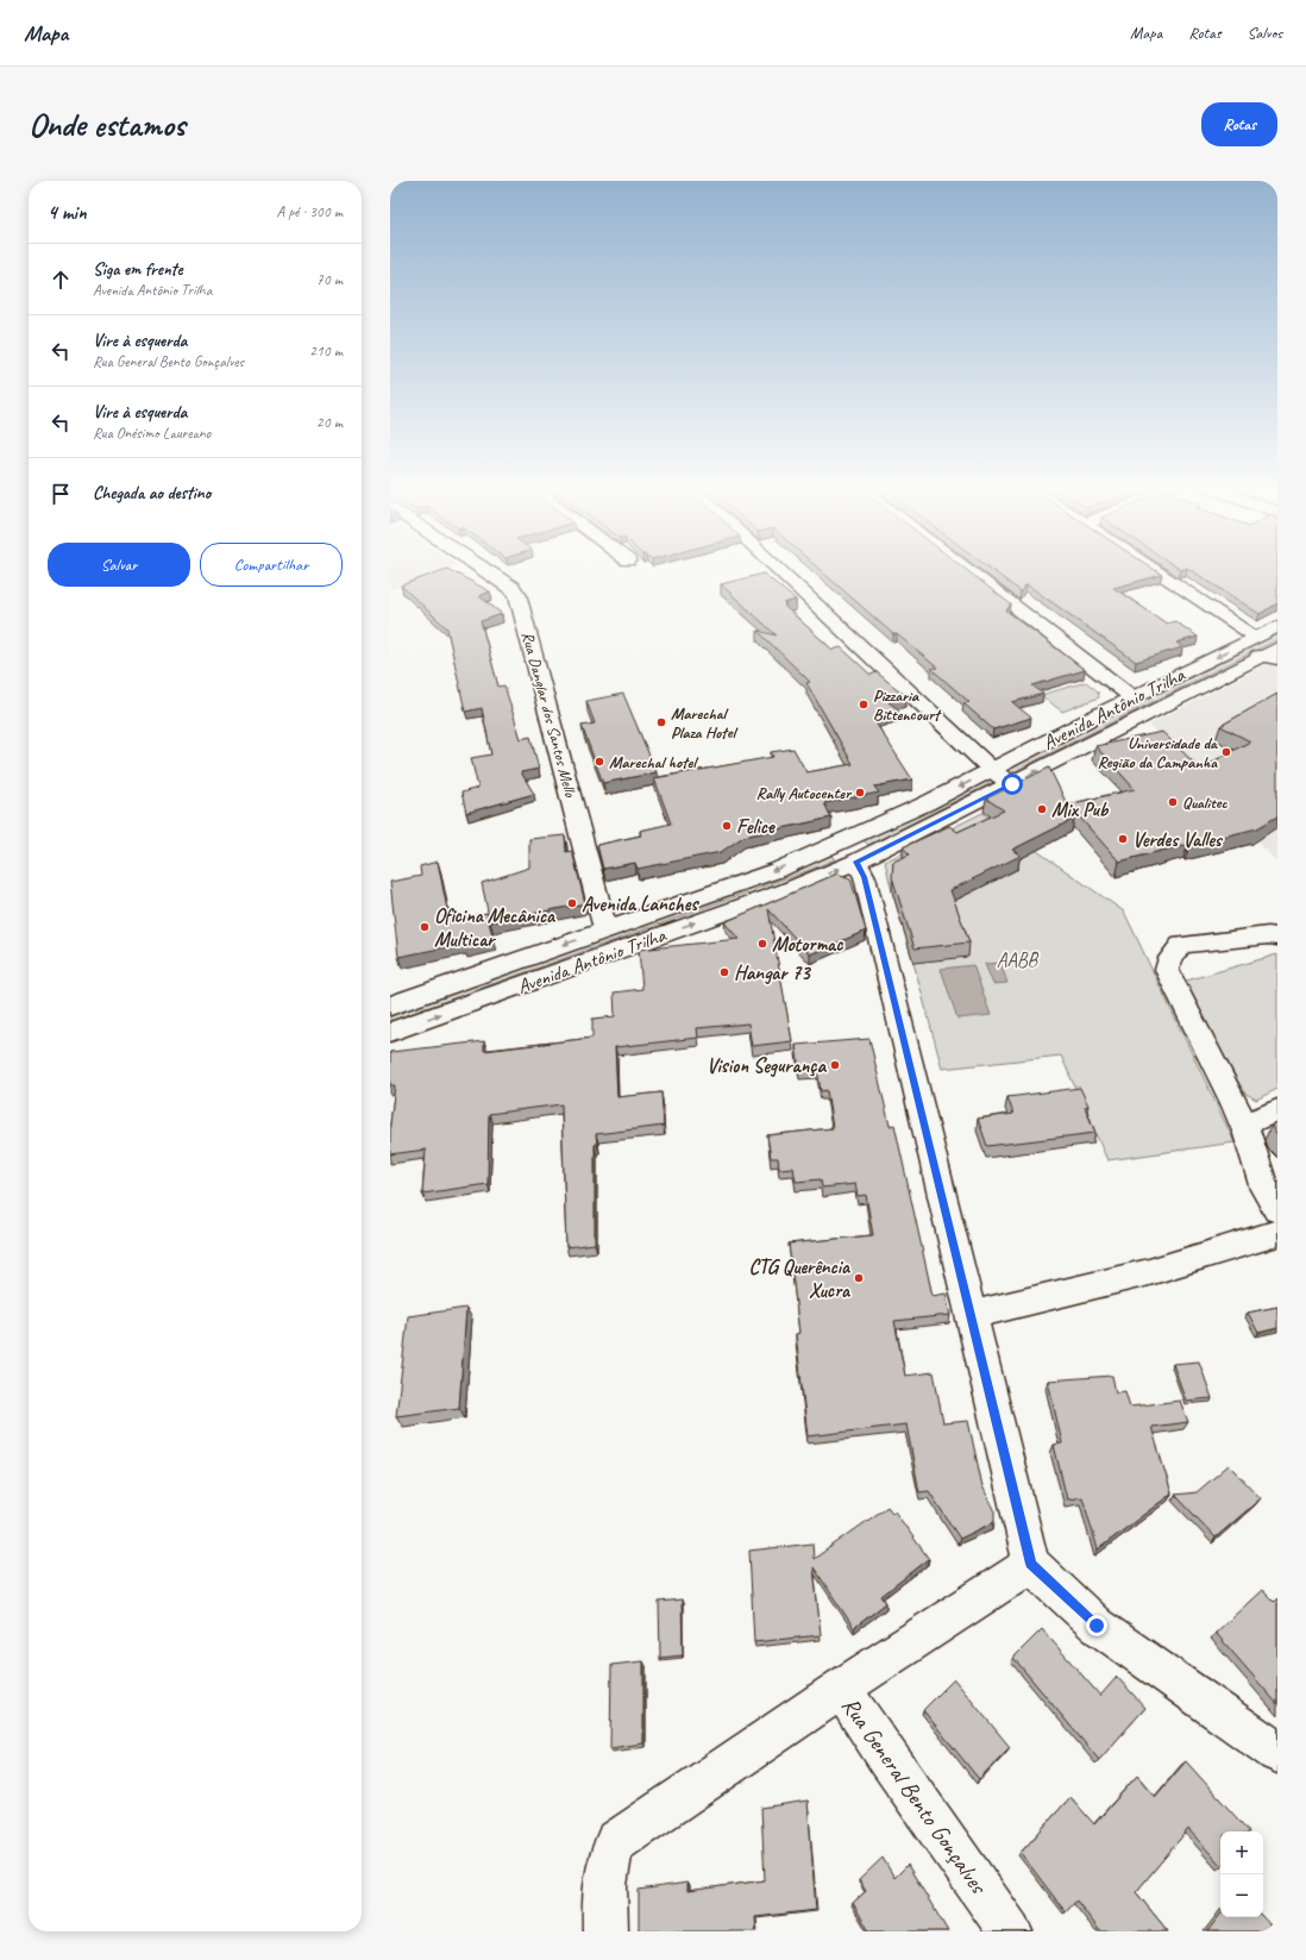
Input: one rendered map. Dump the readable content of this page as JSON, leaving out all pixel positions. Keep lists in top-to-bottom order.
{
  "streets": {
    "street": ["Avenida Antônio Trilha", "Rua Danglar dos Santos Mello", "Rua General Bento Gonçalves"]
  },
  "crossings": [
    ["Avenida Antônio Trilha", "Rua Danglar dos Santos Mello"]
  ],
  "parks": ["AABB"],
  "places": [
    "Pizzaria Bittencourt",
    "Marechal Plaza Hotel",
    "Universidade da Região da Campanha",
    "Marechal hotel",
    "Rally Autocenter",
    "Qualitec",
    "Mix Pub",
    "Felice",
    "Verdes Valles",
    "Avenida Lanches",
    "Oficina Mecânica Multicar",
    "Motormac",
    "Hangar 73",
    "Vision Segurança",
    "CTG Querência Xucra"
  ],
  "page": {
    "header": "Mapa",
    "nav": ["Mapa", "Rotas", "Salvos"],
    "buttons": [
      "Rotas",
      ["Salvar", "Compartilhar"]
    ],
    "title": "Onde estamos",
    "heading": ["4 min", "A pé · 300 m"],
    "list": [
      ["Siga em frente", "Avenida Antônio Trilha", "70 m"],
      ["Vire à esquerda", "Rua General Bento Gonçalves", "210 m"],
      ["Vire à esquerda", "Rua Onésimo Laureano", "20 m"],
      "Chegada ao destino"
    ],
    "map_buttons": ["+", "−"]
  }
}
